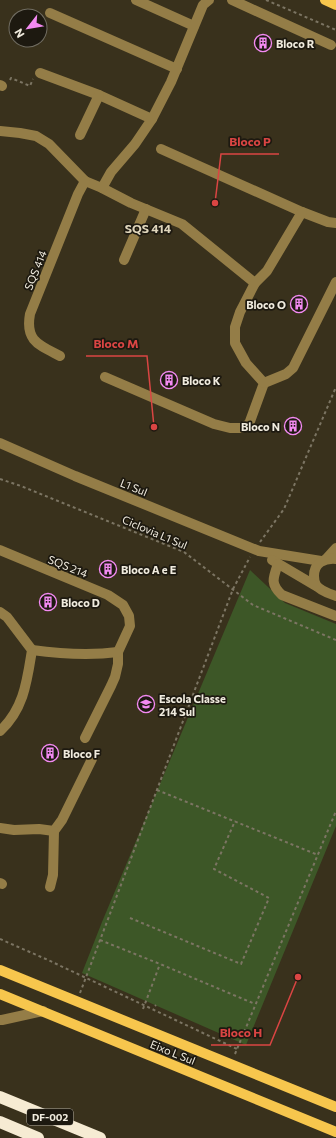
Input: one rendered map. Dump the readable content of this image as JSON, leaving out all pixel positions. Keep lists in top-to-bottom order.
{
  "streets": {
    "highway": ["DF-002"],
    "main road": ["Eixo L Sul"],
    "street": ["SQS 414", "L1 Sul", "SQS 214"],
    "path": ["Ciclovia L1 Sul"]
  },
  "districts": ["SQS 414"],
  "places": {
    "building": [
      "Bloco R",
      "Bloco O",
      "Bloco K",
      "Bloco N",
      "Bloco A e E",
      "Bloco D",
      "Bloco F"
    ],
    "other": ["Bloco P", "Bloco M", "Bloco H"],
    "school or university": ["Escola Classe 214 Sul"]
  },
  "north": "bottom left"
}
